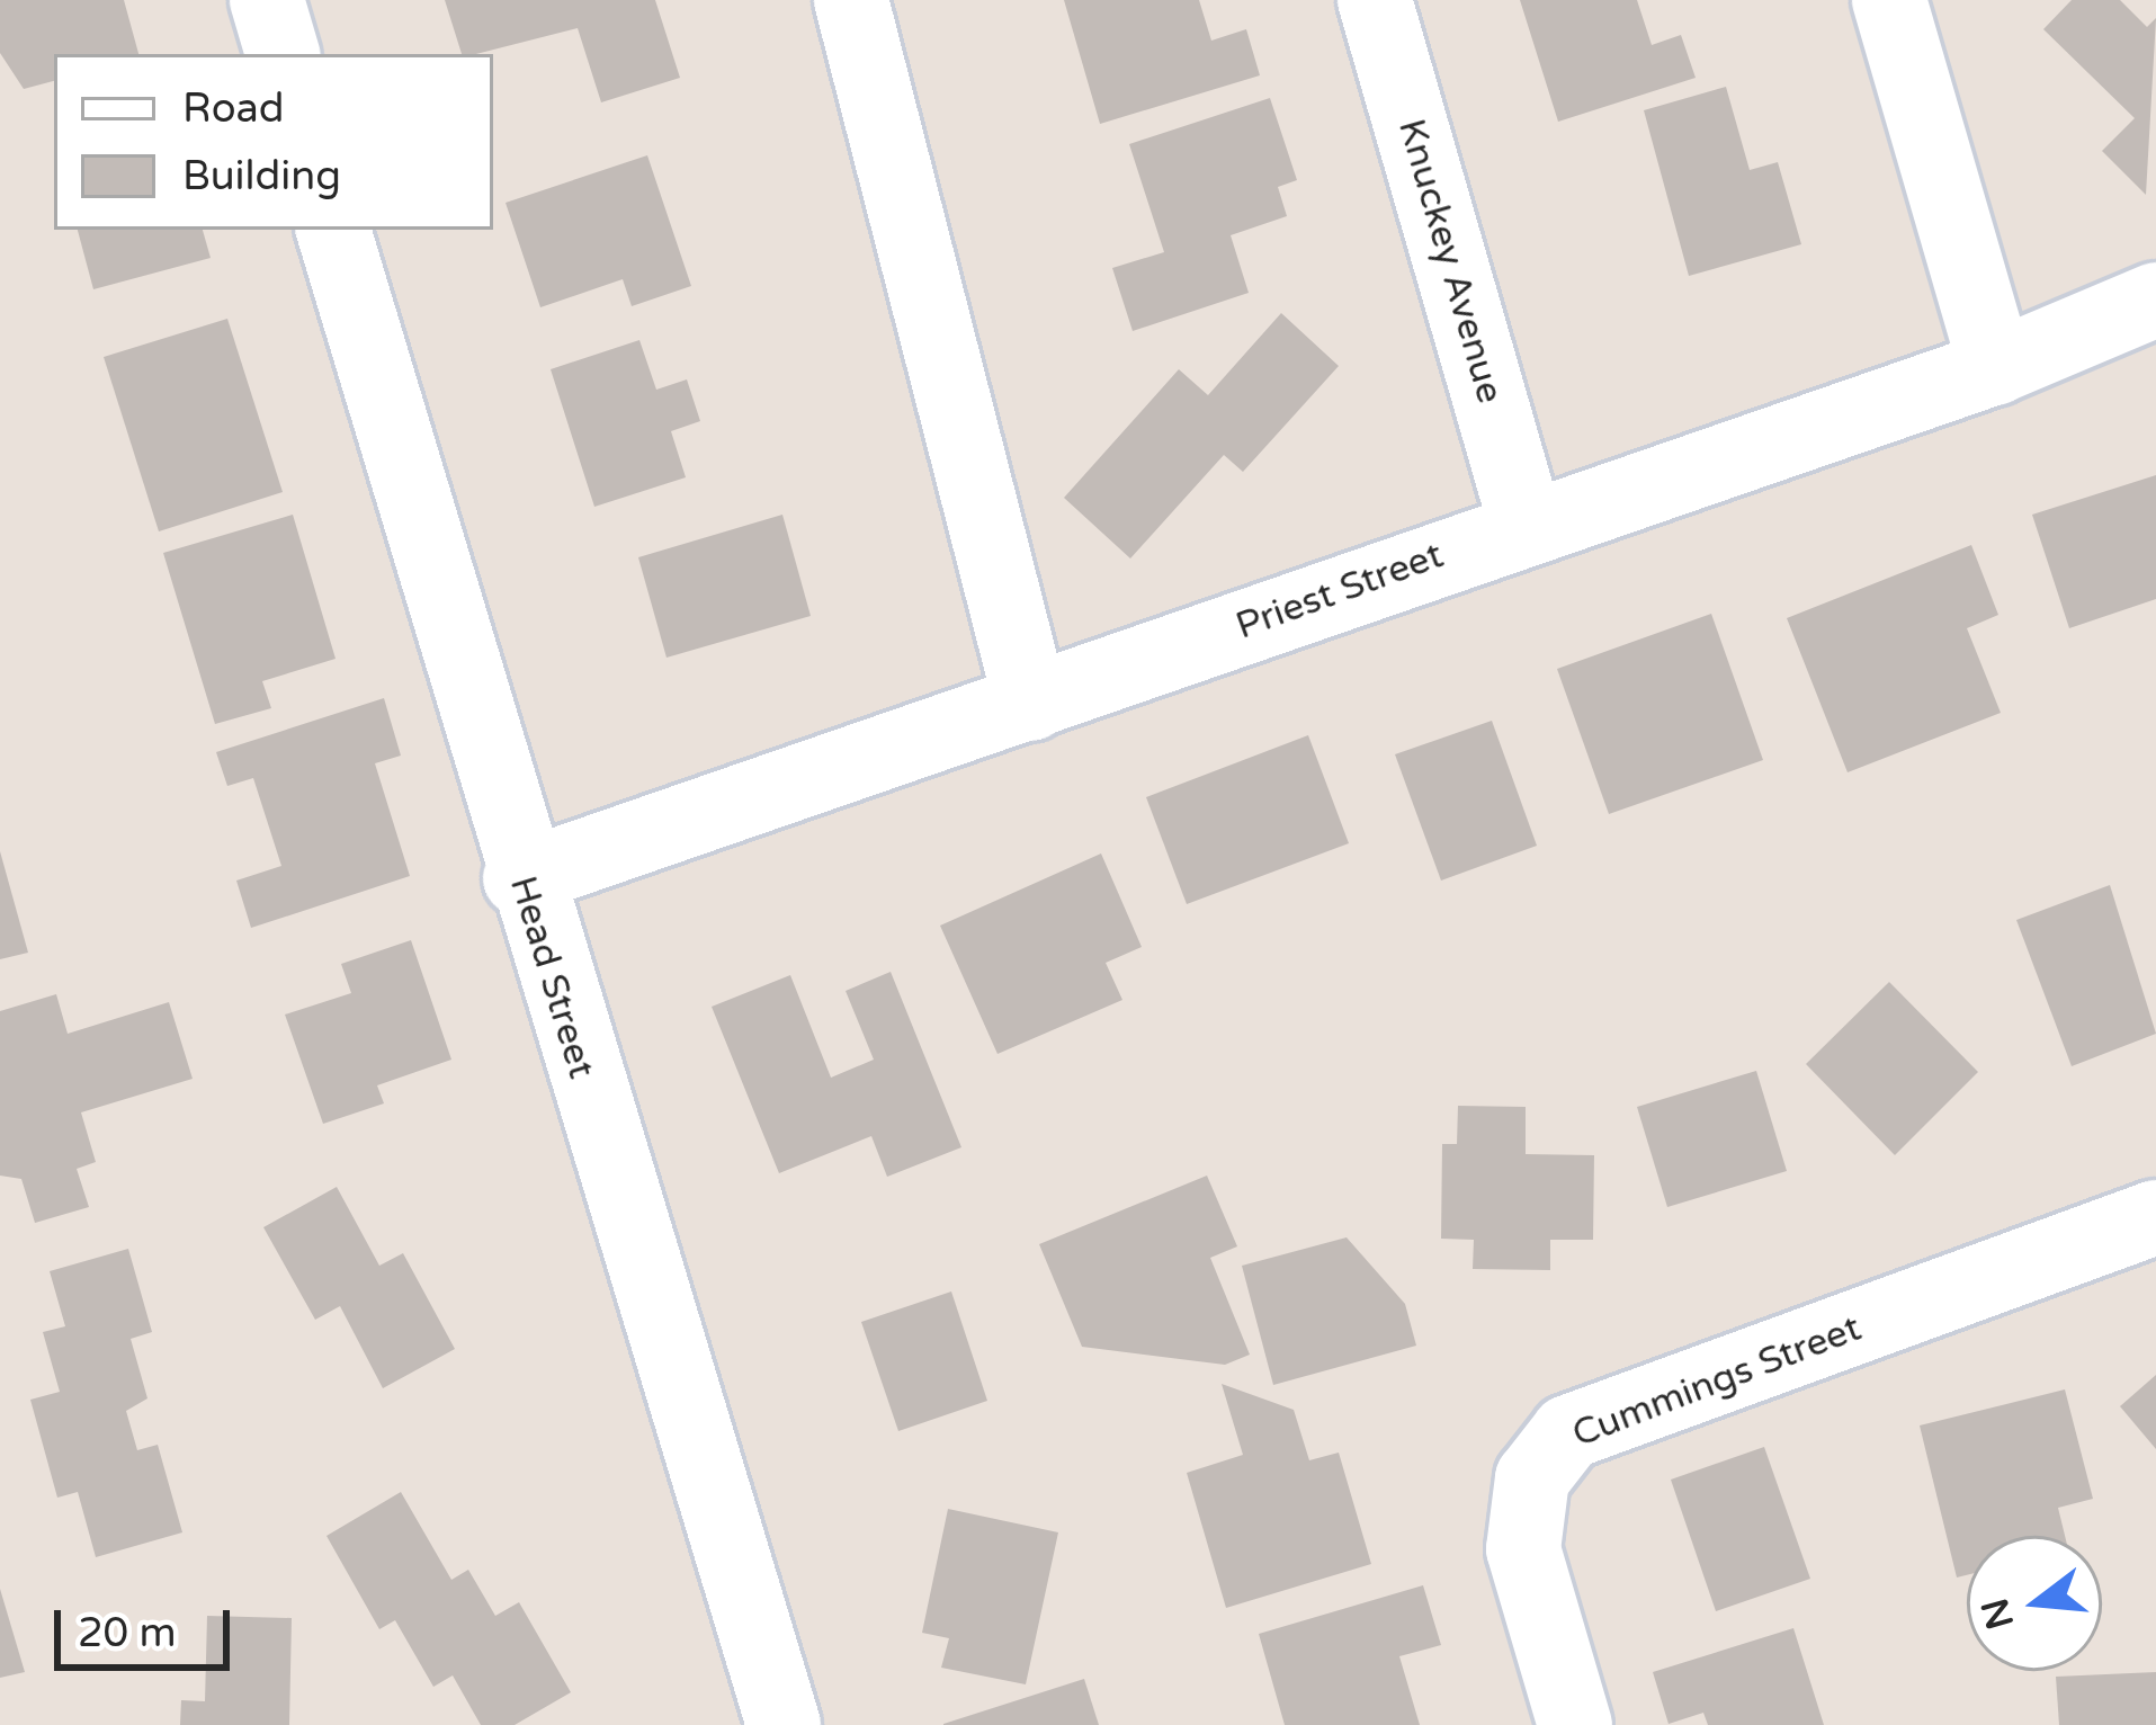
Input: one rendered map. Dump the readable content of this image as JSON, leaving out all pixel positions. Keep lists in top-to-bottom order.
{
  "streets": {
    "street": [
      "Knuckey Avenue",
      "Priest Street",
      "Head Street",
      "Cummings Street"
    ]
  },
  "crossings": [
    ["Knuckey Avenue", "Priest Street"],
    ["Priest Street", "Head Street"]
  ],
  "legend": ["Road", "Building"],
  "scale_bar": "20 m",
  "north": "left"
}
